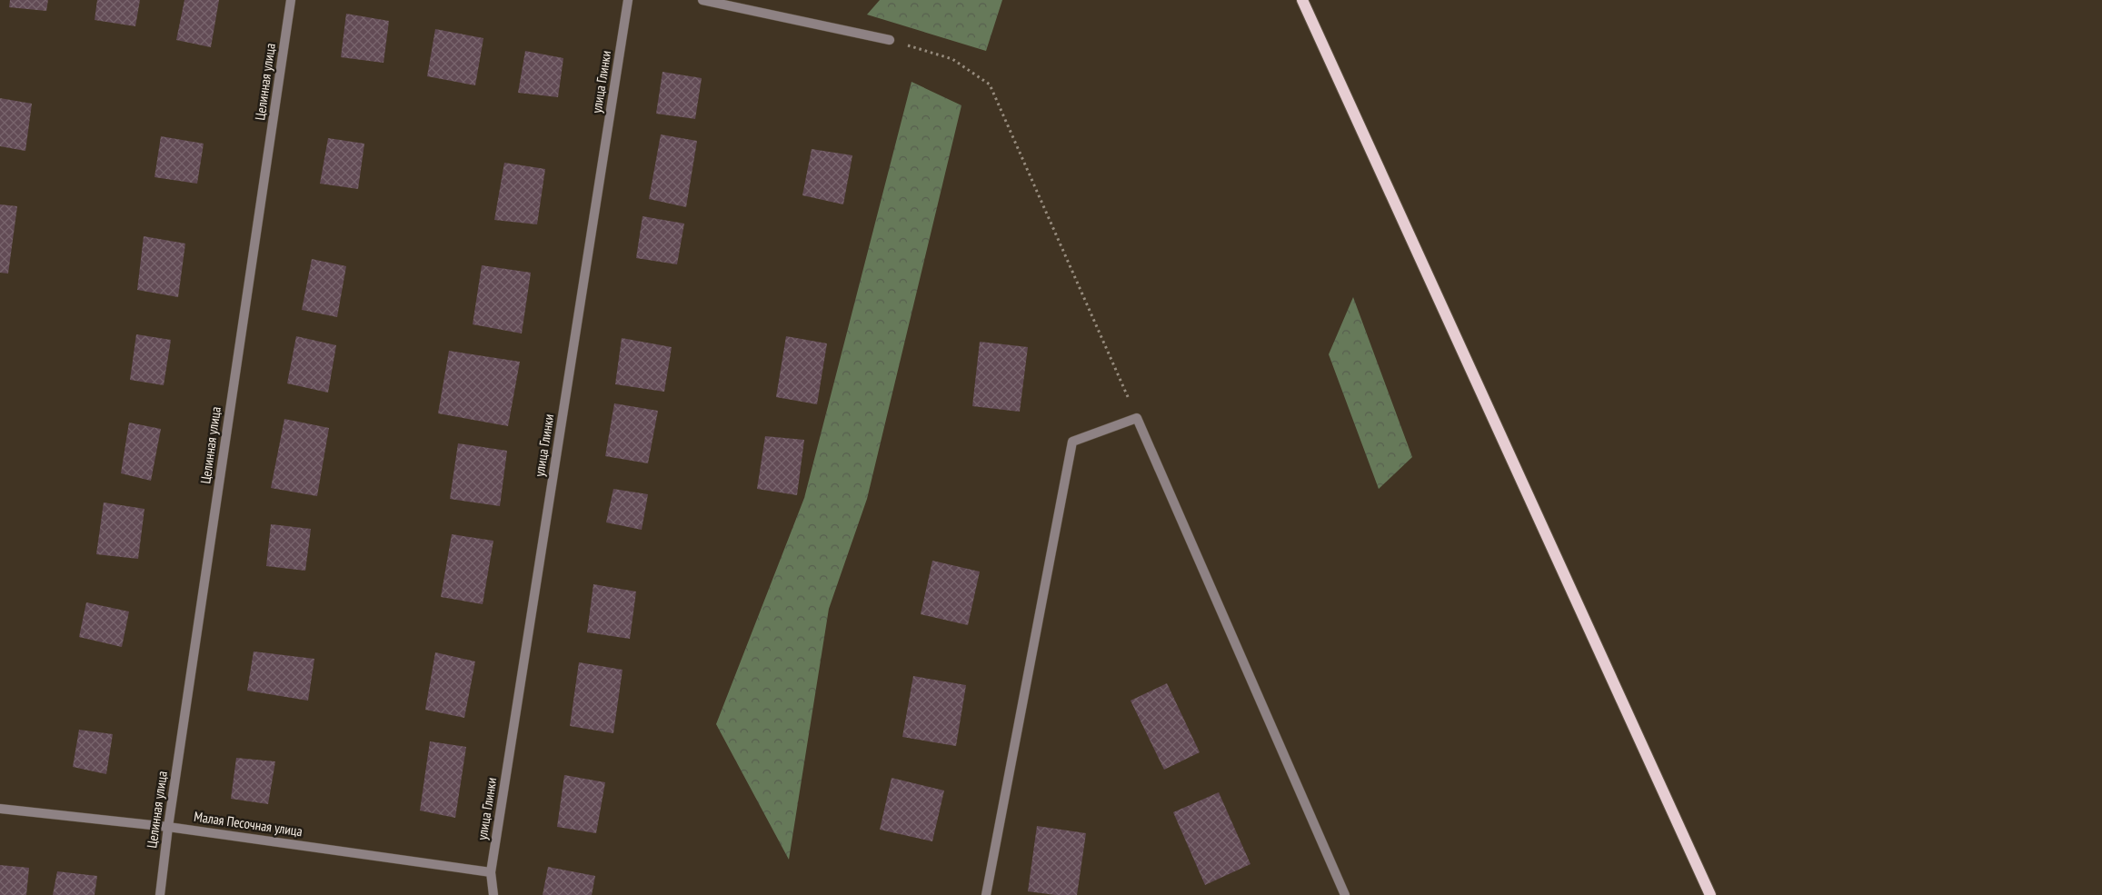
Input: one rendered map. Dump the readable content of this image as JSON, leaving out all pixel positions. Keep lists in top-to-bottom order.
{
  "streets": {
    "street": ["Целинная улица", "улица Глинки", "Малая Песочная улица"]
  },
  "crossings": [
    ["Целинная улица", "Малая Песочная улица"],
    ["улица Глинки", "Малая Песочная улица"]
  ]
}
